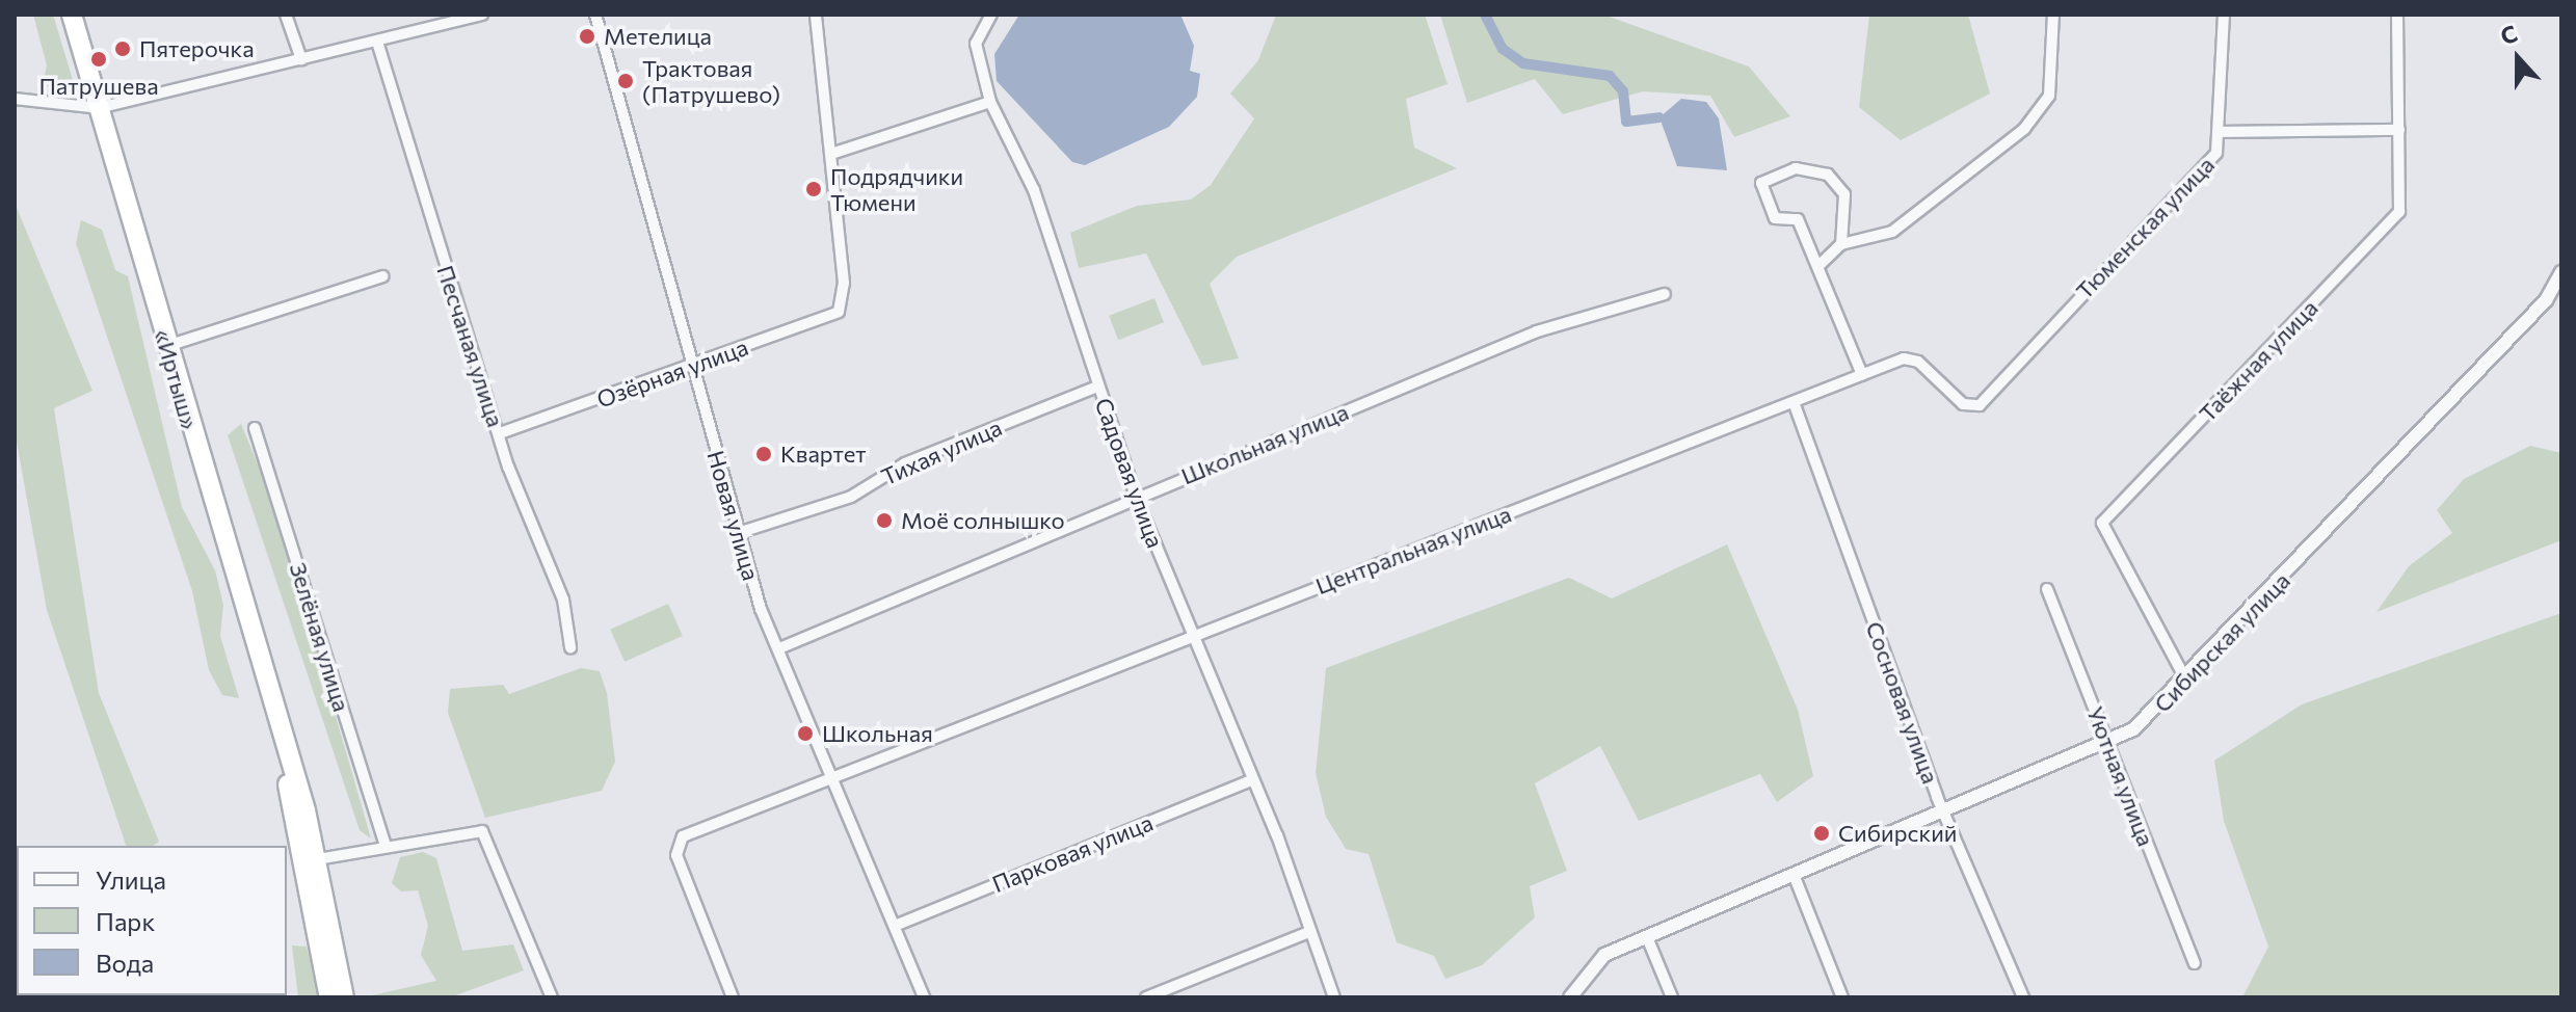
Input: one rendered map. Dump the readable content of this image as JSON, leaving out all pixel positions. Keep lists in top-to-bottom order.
{
  "streets": {
    "highway": ["«Иртыш»"],
    "street": [
      "Тюменская улица",
      "Песчаная улица",
      "Таёжная улица",
      "Озёрная улица",
      "Школьная улица",
      "Тихая улица",
      "Садовая улица",
      "Новая улица",
      "Центральная улица",
      "Зелёная улица",
      "Сибирская улица",
      "Сосновая улица",
      "Уютная улица",
      "Парковая улица"
    ]
  },
  "crossings": [
    ["Тюменская улица", "Центральная улица"],
    ["Песчаная улица", "Озёрная улица"],
    ["Таёжная улица", "Сибирская улица"],
    ["Озёрная улица", "Новая улица"],
    ["Школьная улица", "Садовая улица"],
    ["Школьная улица", "Новая улица"],
    ["Тихая улица", "Садовая улица"],
    ["Тихая улица", "Новая улица"],
    ["Садовая улица", "Центральная улица"],
    ["Садовая улица", "Парковая улица"],
    ["Новая улица", "Центральная улица"],
    ["Новая улица", "Парковая улица"],
    ["Центральная улица", "Сосновая улица"],
    ["Сибирская улица", "Сосновая улица"],
    ["Сибирская улица", "Уютная улица"]
  ],
  "places": [
    "Метелица",
    "Пятерочка",
    "Патрушева",
    "Трактовая (Патрушево)",
    "Подрядчики Тюмени",
    "Квартет",
    "Моё солнышко",
    "Школьная",
    "Сибирский"
  ],
  "legend": ["Улица", "Парк", "Вода"],
  "north": "top"
}
